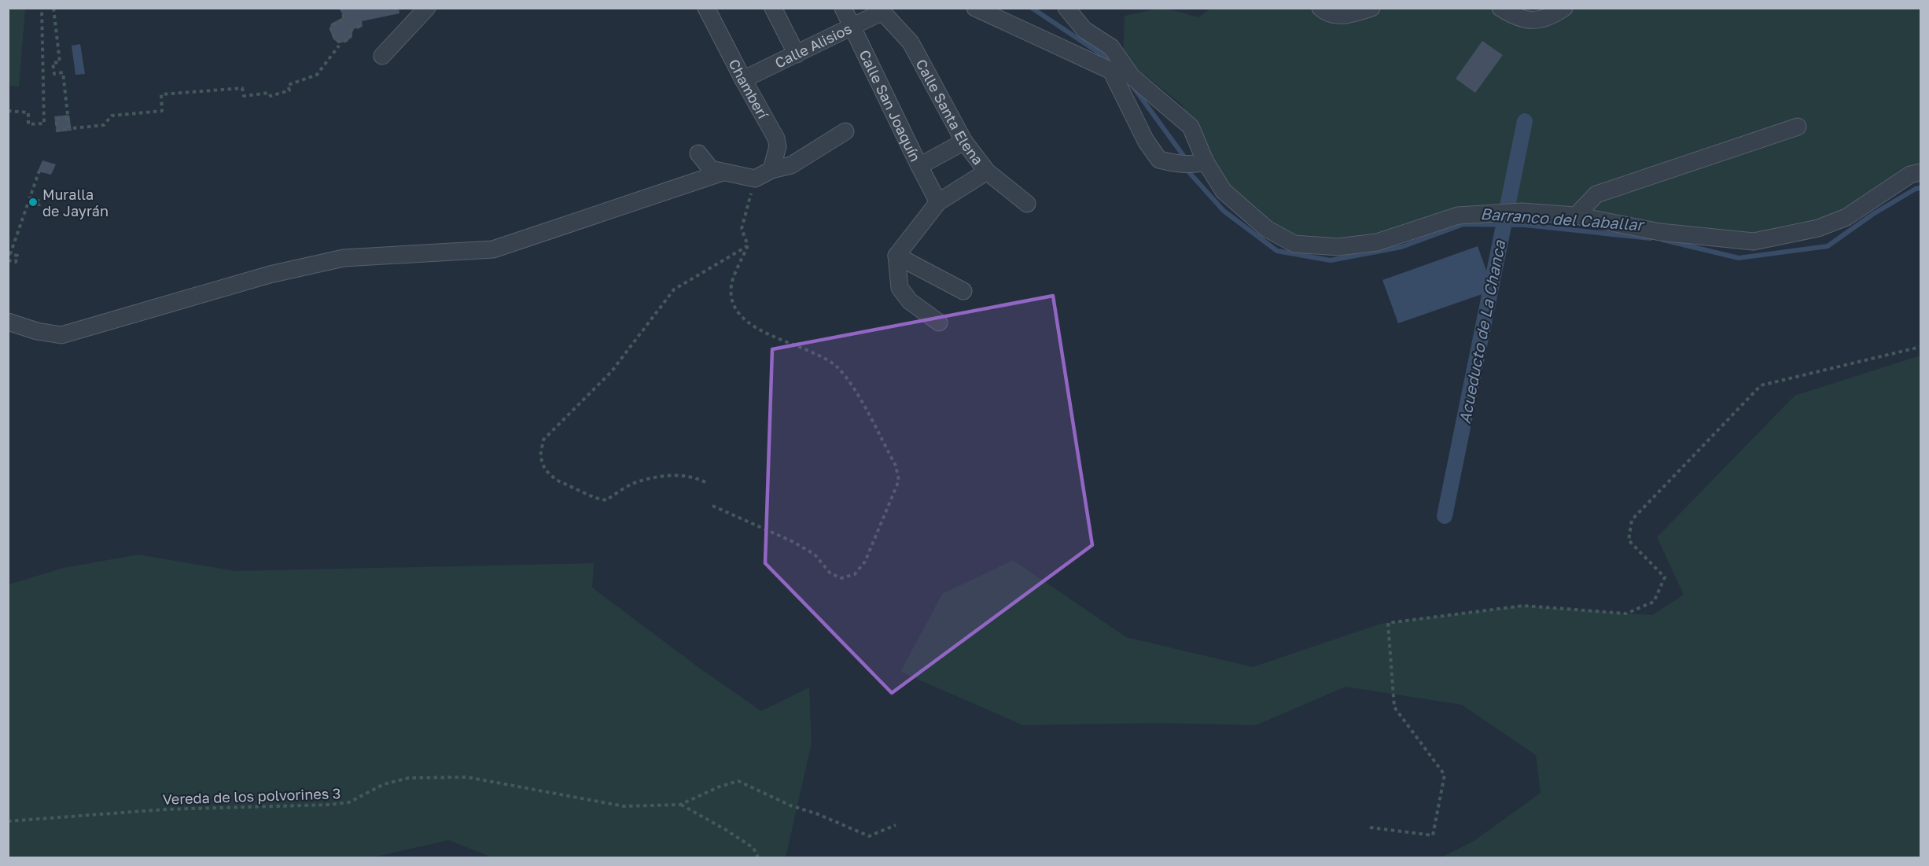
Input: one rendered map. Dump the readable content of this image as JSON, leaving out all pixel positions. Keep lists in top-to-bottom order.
{
  "streets": {
    "street": [
      "Calle Alisios",
      "Chamberí",
      "Calle San Joaquín",
      "Calle Santa Elena"
    ],
    "path": ["Vereda de los polvorines 3"]
  },
  "crossings": [
    ["Calle Alisios", "Chamberí"],
    ["Calle Alisios", "Calle San Joaquín"],
    ["Calle Alisios", "Calle Santa Elena"]
  ],
  "water": ["Barranco del Caballar", "Acueducto de La Chanca"],
  "places": ["Muralla de Jayrán"]
}
